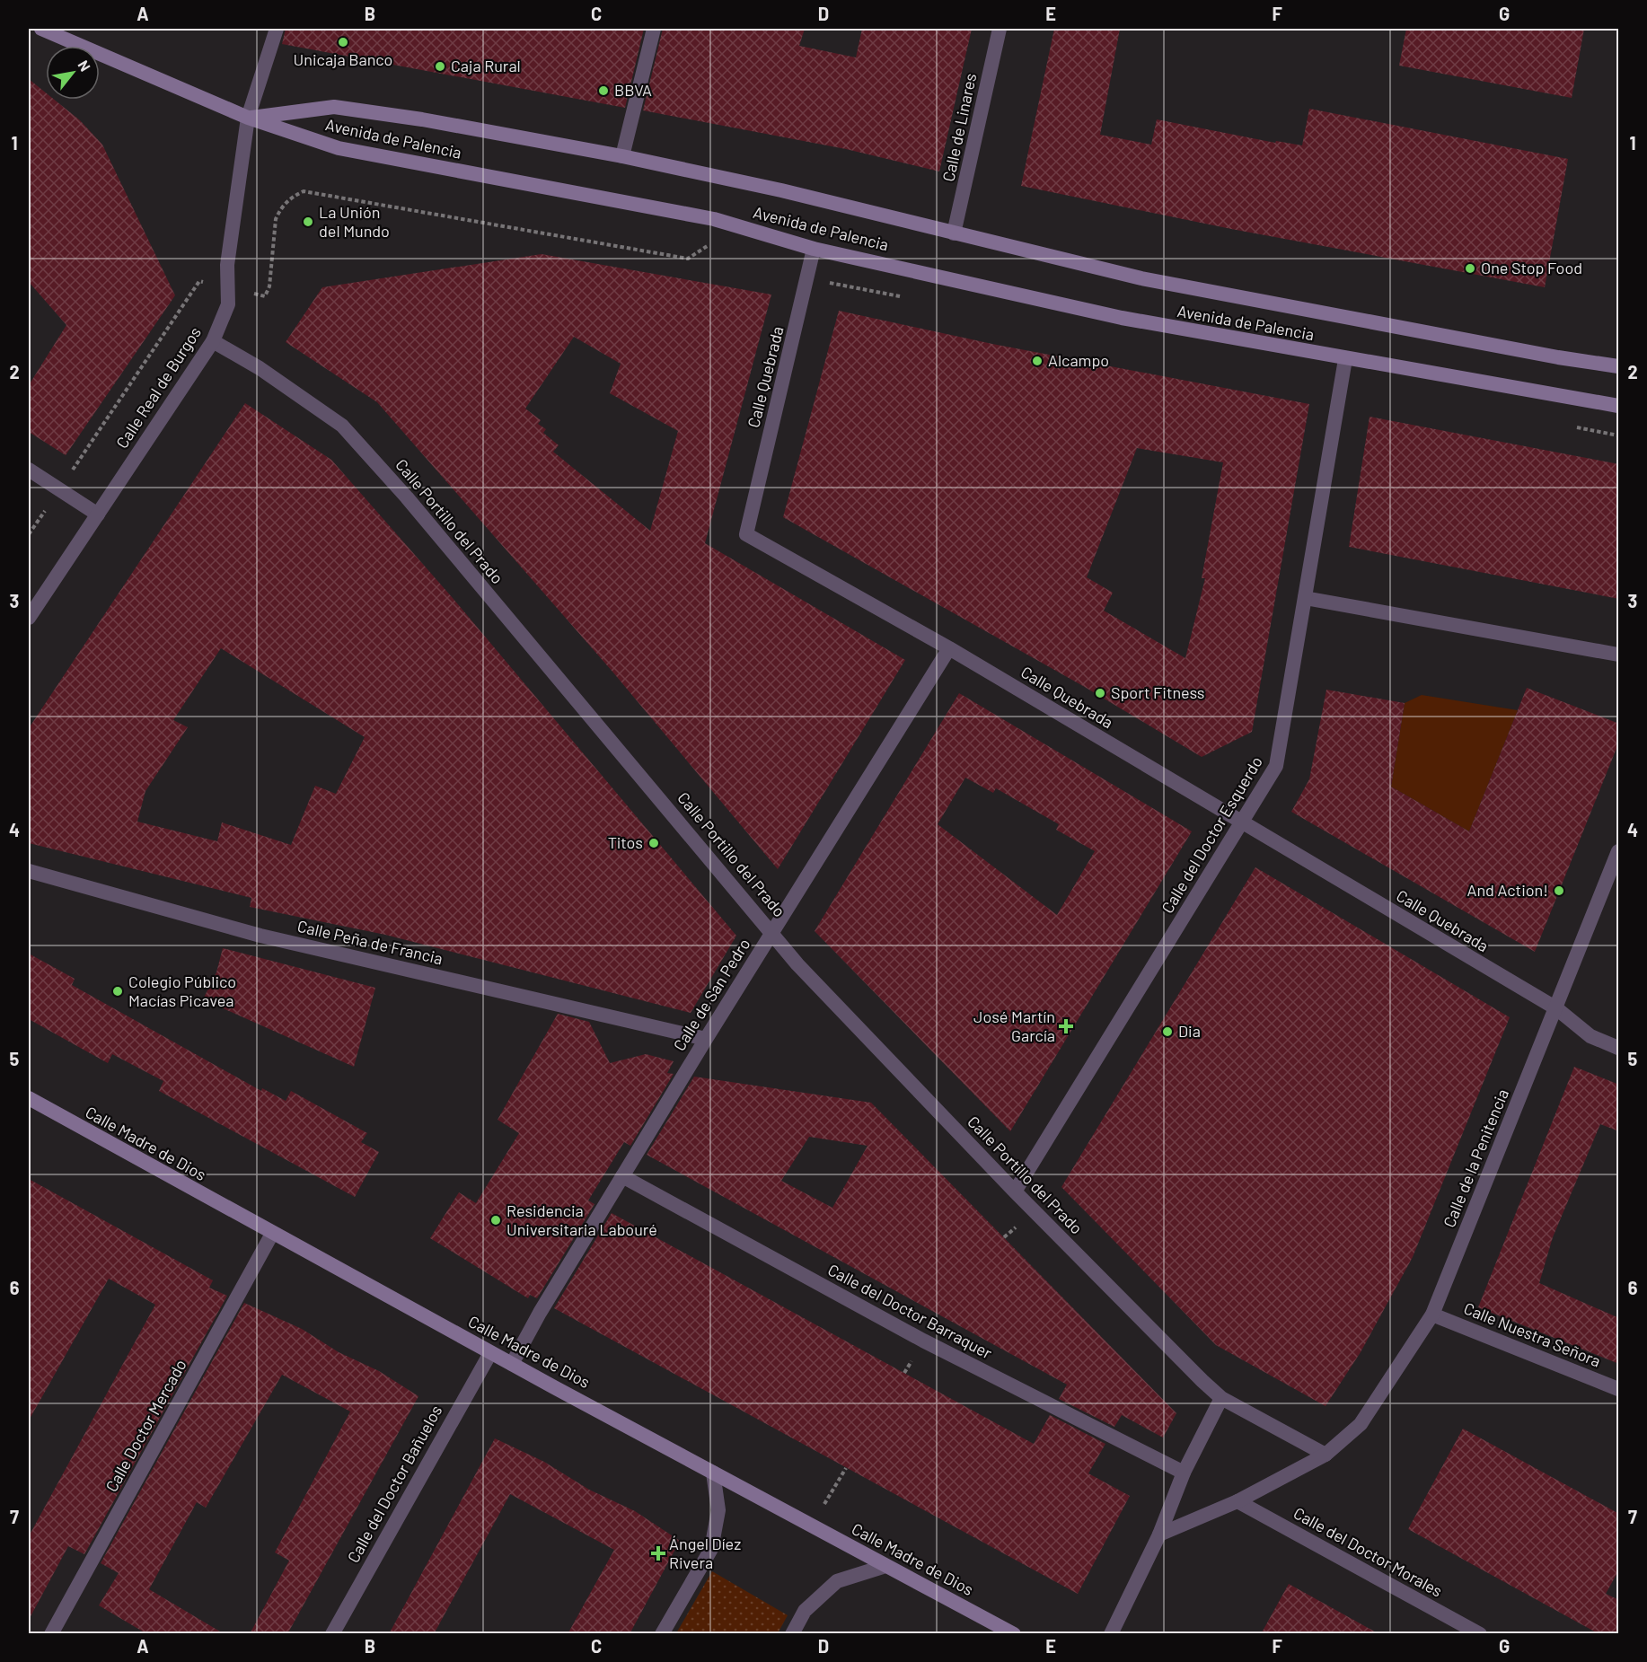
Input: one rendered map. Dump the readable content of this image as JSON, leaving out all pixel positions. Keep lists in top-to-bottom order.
{
  "streets": {
    "main road": ["Avenida de Palencia", "Calle Madre de Dios"],
    "street": [
      "Calle de Linares",
      "Calle Quebrada",
      "Calle Real de Burgos",
      "Calle Portillo del Prado",
      "Calle del Doctor Esquerdo",
      "Calle Peña de Francia",
      "Calle de San Pedro",
      "Calle de la Penitencia",
      "Calle del Doctor Barraquer",
      "Calle Nuestra Señora",
      "Calle Doctor Mercado",
      "Calle del Doctor Bañuelos",
      "Calle del Doctor Morales"
    ]
  },
  "crossings": [
    ["Calle de Linares", "Avenida de Palencia"],
    ["Avenida de Palencia", "Calle Quebrada"],
    ["Avenida de Palencia", "Calle Real de Burgos"],
    ["Avenida de Palencia", "Calle del Doctor Esquerdo"],
    ["Calle Quebrada", "Calle del Doctor Esquerdo"],
    ["Calle Quebrada", "Calle de San Pedro"],
    ["Calle Quebrada", "Calle de la Penitencia"],
    ["Calle Real de Burgos", "Calle Portillo del Prado"],
    ["Calle Portillo del Prado", "Calle del Doctor Esquerdo"],
    ["Calle Portillo del Prado", "Calle de San Pedro"],
    ["Calle Portillo del Prado", "Calle de la Penitencia"],
    ["Calle Peña de Francia", "Calle de San Pedro"],
    ["Calle de San Pedro", "Calle Madre de Dios"],
    ["Calle de San Pedro", "Calle del Doctor Barraquer"],
    ["Calle Madre de Dios", "Calle Doctor Mercado"],
    ["Calle Madre de Dios", "Calle del Doctor Bañuelos"],
    ["Calle de la Penitencia", "Calle Nuestra Señora"],
    ["Calle de la Penitencia", "Calle del Doctor Morales"]
  ],
  "places": {
    "other": [
      "Unicaja Banco",
      "Caja Rural",
      "BBVA",
      "La Unión del Mundo",
      "One Stop Food",
      "Alcampo",
      "Sport Fitness",
      "Titos",
      "And Action!",
      "Colegio Público Macías Picavea",
      "Dia",
      "Residencia Universitaria Labouré"
    ],
    "health": ["José Martín García", "Ángel Díez Rivera"]
  },
  "north": "top right",
  "grid": {
    "columns": [
      "A",
      "B",
      "C",
      "D",
      "E",
      "F",
      "G"
    ],
    "rows": [
      "1",
      "2",
      "3",
      "4",
      "5",
      "6",
      "7"
    ]
  }
}
